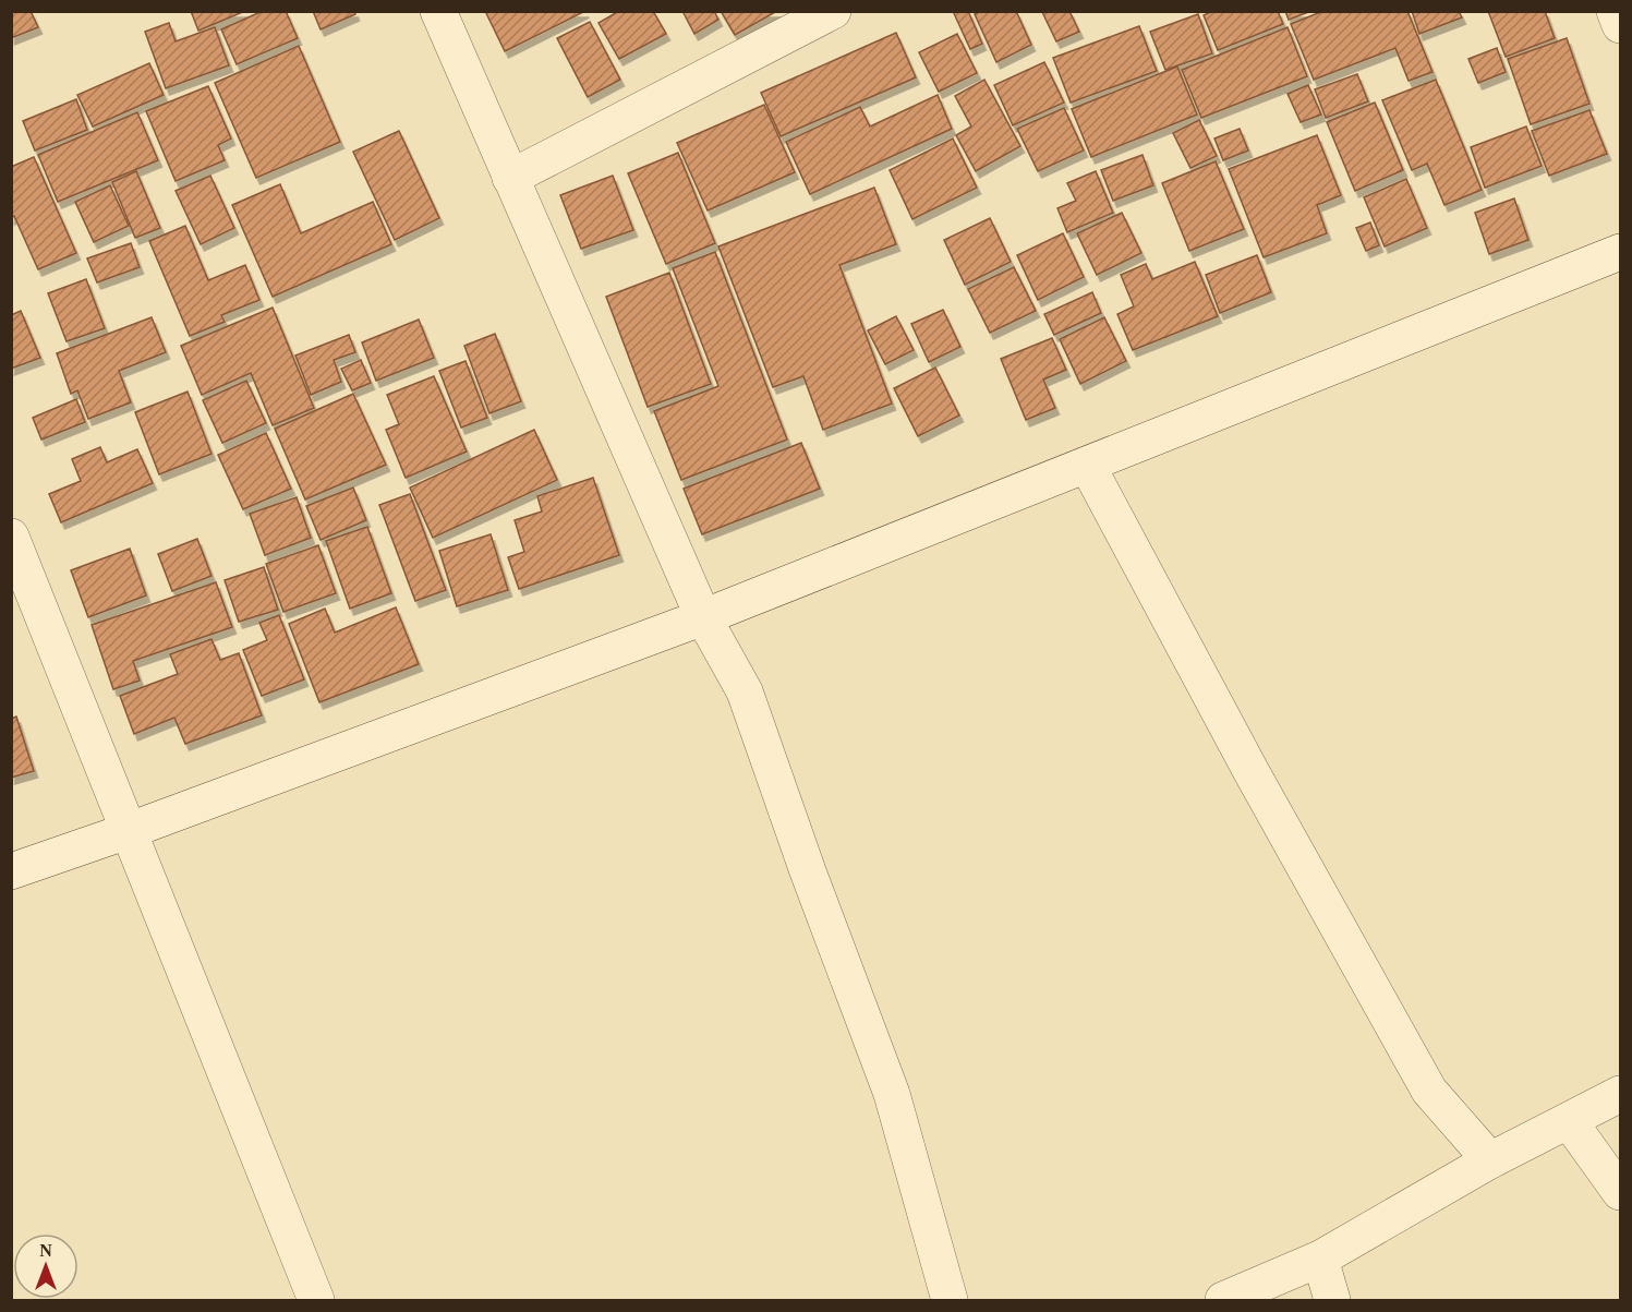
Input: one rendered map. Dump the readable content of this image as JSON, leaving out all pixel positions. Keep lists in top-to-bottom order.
{
  "north": "top"
}
